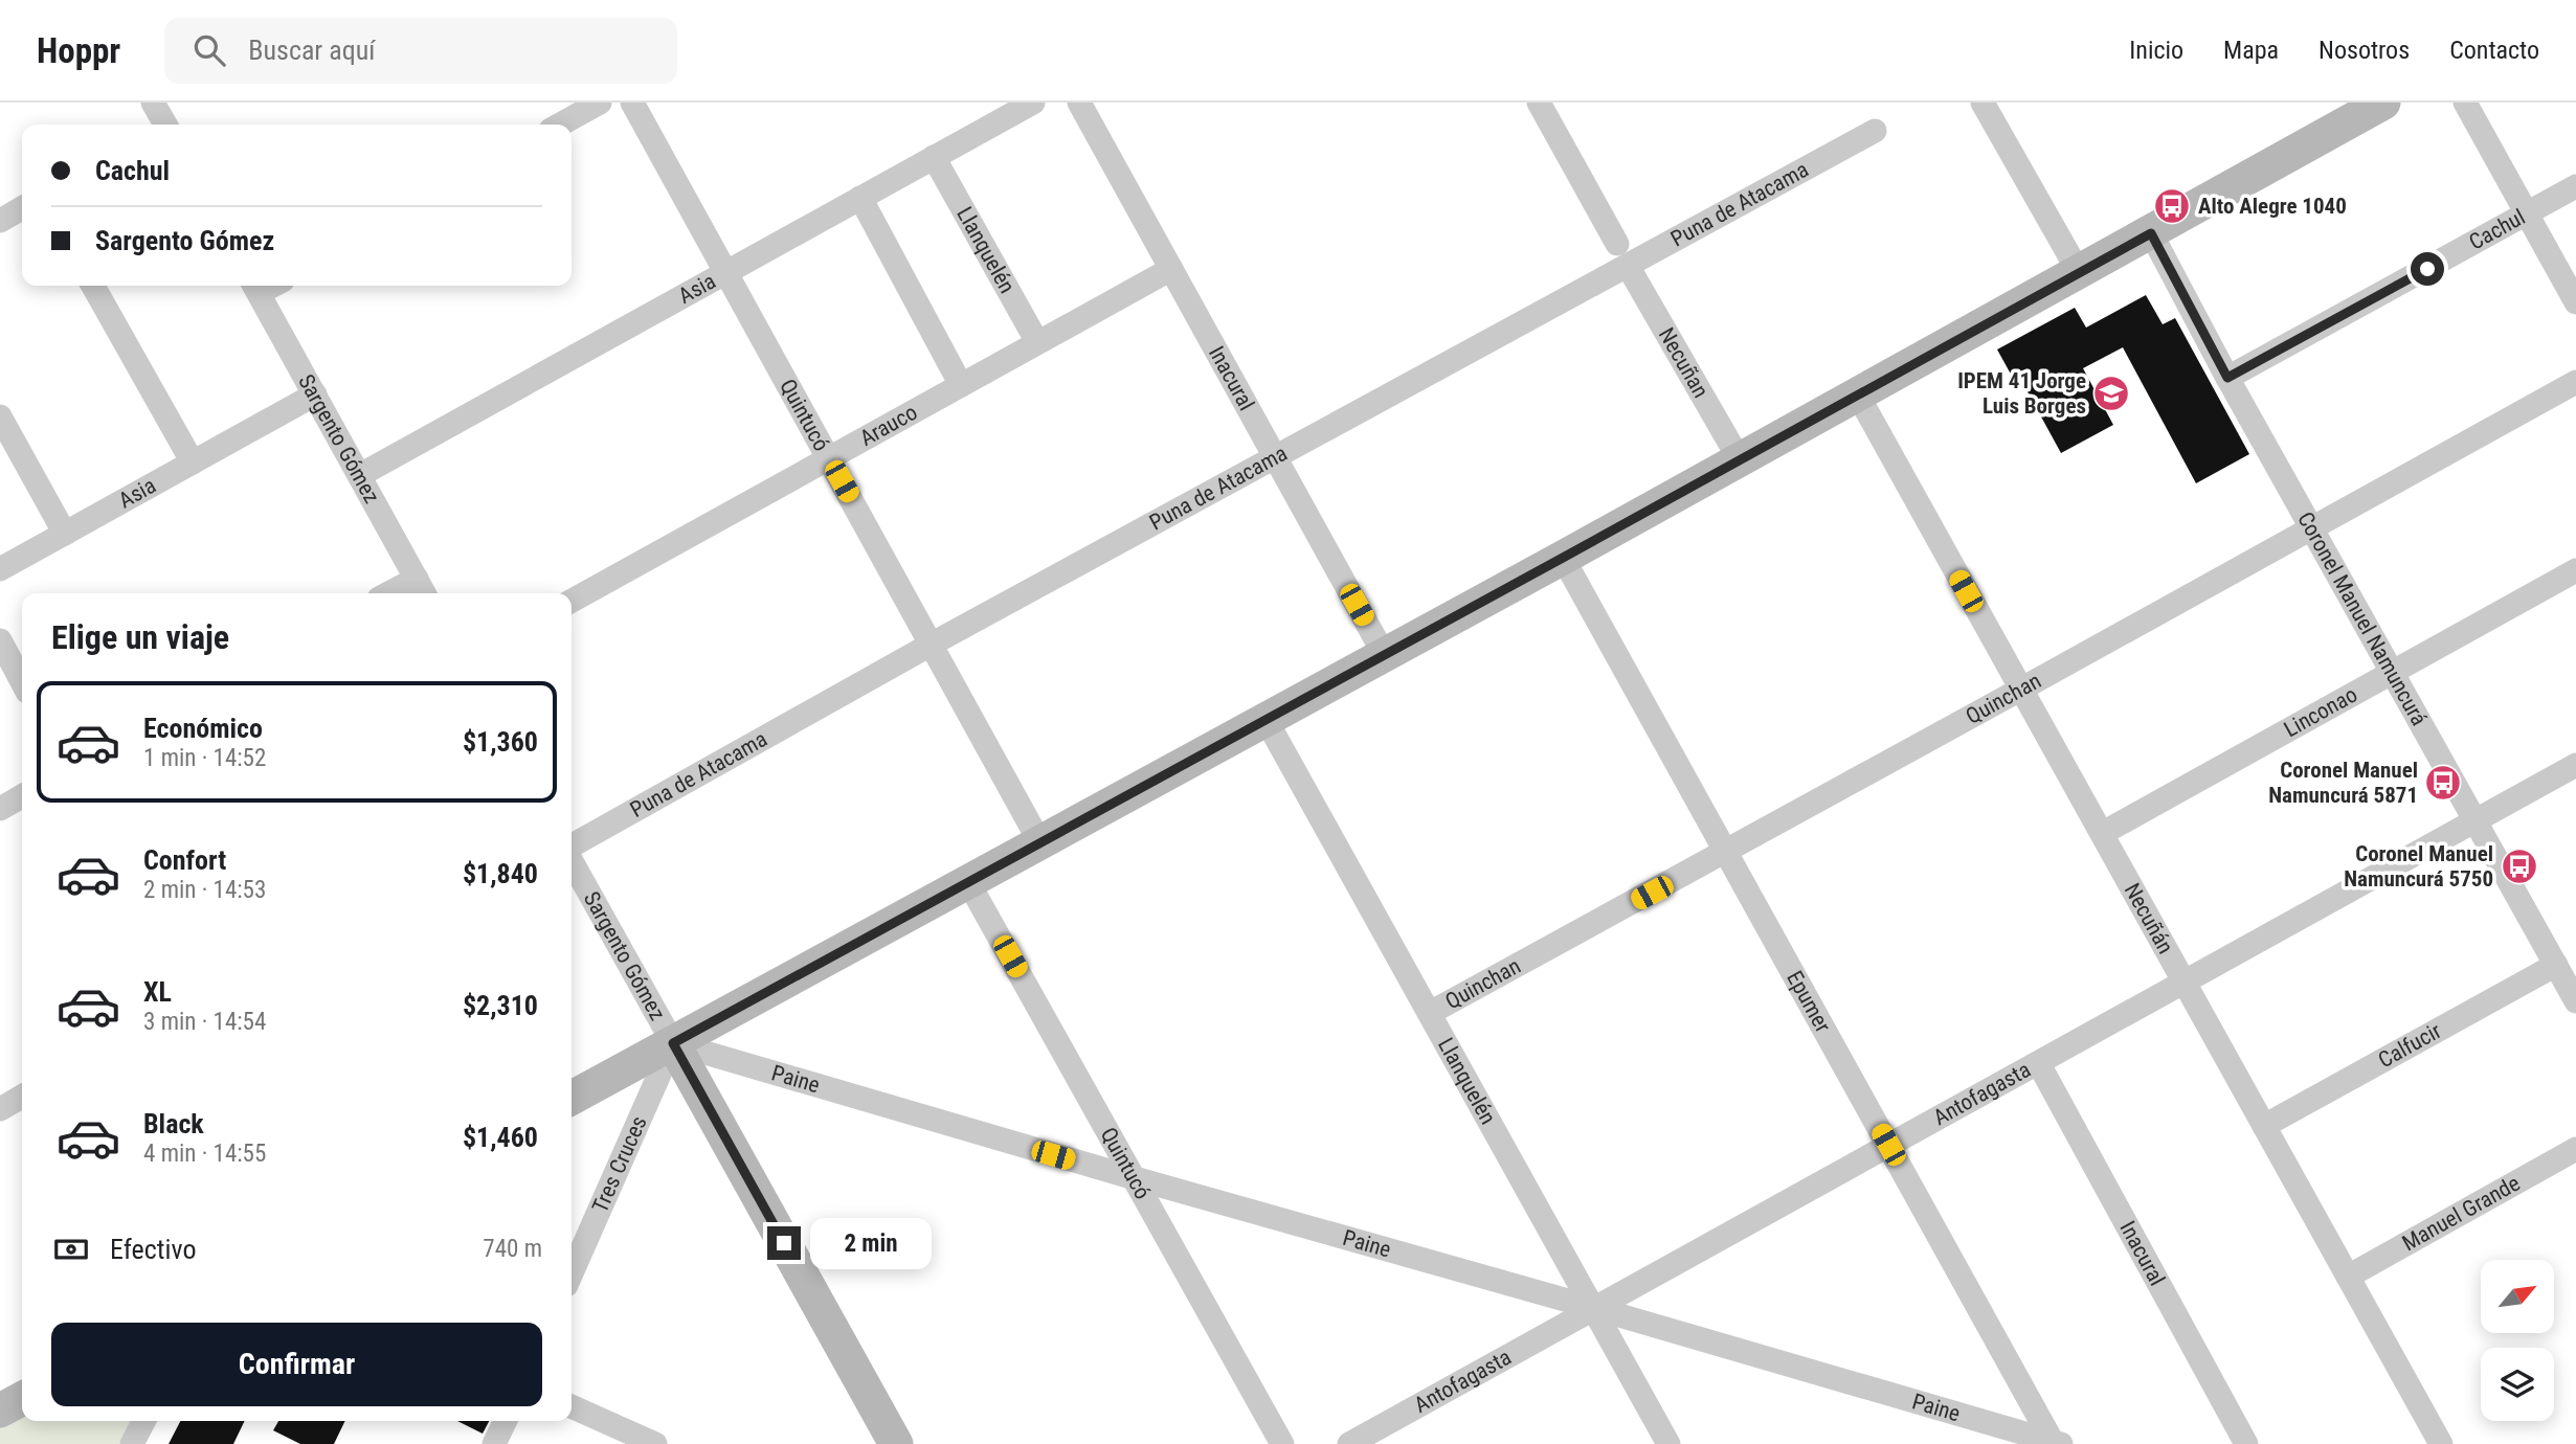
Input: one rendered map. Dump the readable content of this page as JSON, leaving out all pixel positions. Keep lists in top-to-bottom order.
{
  "streets": {
    "main road": ["Sargento Gómez"],
    "street": [
      "Puna de Atacama",
      "Cachul",
      "Llanquelén",
      "Asia",
      "Necuñan",
      "Inacural",
      "Quintucó",
      "Arauco",
      "Coronel Manuel Namuncurá",
      "Quinchan",
      "Linconao",
      "Necuñán",
      "Epumer",
      "Calfucir",
      "Paine",
      "Antofagasta",
      "Tres Cruces",
      "Manuel Grande"
    ]
  },
  "crossings": [
    ["Puna de Atacama", "Necuñan"],
    ["Puna de Atacama", "Inacural"],
    ["Puna de Atacama", "Quintucó"],
    ["Cachul", "Coronel Manuel Namuncurá"],
    ["Llanquelén", "Asia"],
    ["Llanquelén", "Arauco"],
    ["Llanquelén", "Quinchan"],
    ["Llanquelén", "Paine"],
    ["Llanquelén", "Antofagasta"],
    ["Asia", "Quintucó"],
    ["Asia", "Sargento Gómez"],
    ["Inacural", "Arauco"],
    ["Inacural", "Antofagasta"],
    ["Quintucó", "Arauco"],
    ["Quintucó", "Paine"],
    ["Sargento Gómez", "Paine"],
    ["Sargento Gómez", "Tres Cruces"],
    ["Coronel Manuel Namuncurá", "Quinchan"],
    ["Coronel Manuel Namuncurá", "Linconao"],
    ["Coronel Manuel Namuncurá", "Calfucir"],
    ["Coronel Manuel Namuncurá", "Antofagasta"],
    ["Quinchan", "Necuñán"],
    ["Quinchan", "Epumer"],
    ["Linconao", "Necuñán"],
    ["Necuñán", "Calfucir"],
    ["Necuñán", "Antofagasta"],
    ["Necuñán", "Manuel Grande"],
    ["Epumer", "Paine"],
    ["Epumer", "Antofagasta"],
    ["Paine", "Antofagasta"],
    ["Paine", "Tres Cruces"]
  ],
  "places": {
    "bus stop": ["Alto Alegre 1040", "Coronel Manuel Namuncurá 5871", "Coronel Manuel Namuncurá 5750"],
    "school or university": ["IPEM 41 Jorge Luis Borges"]
  },
  "north": "top right",
  "page": {
    "header": "Hoppr",
    "search": "Buscar aquí",
    "nav": [
      "Inicio",
      "Mapa",
      "Nosotros",
      "Contacto"
    ],
    "banner": ["Cachul", "Sargento Gómez"],
    "heading": "Elige un viaje",
    "list": [
      {
        "name": "Económico",
        "note": "1 min · 14:52",
        "value": "$1,360"
      },
      {
        "name": "Confort",
        "note": "2 min · 14:53",
        "value": "$1,840"
      },
      {
        "name": "XL",
        "note": "3 min · 14:54",
        "value": "$2,310"
      },
      {
        "name": "Black",
        "note": "4 min · 14:55",
        "value": "$1,460"
      }
    ],
    "pay": ["Efectivo", "740 m"],
    "bubble": "2 min",
    "buttons": "Confirmar"
  }
}
